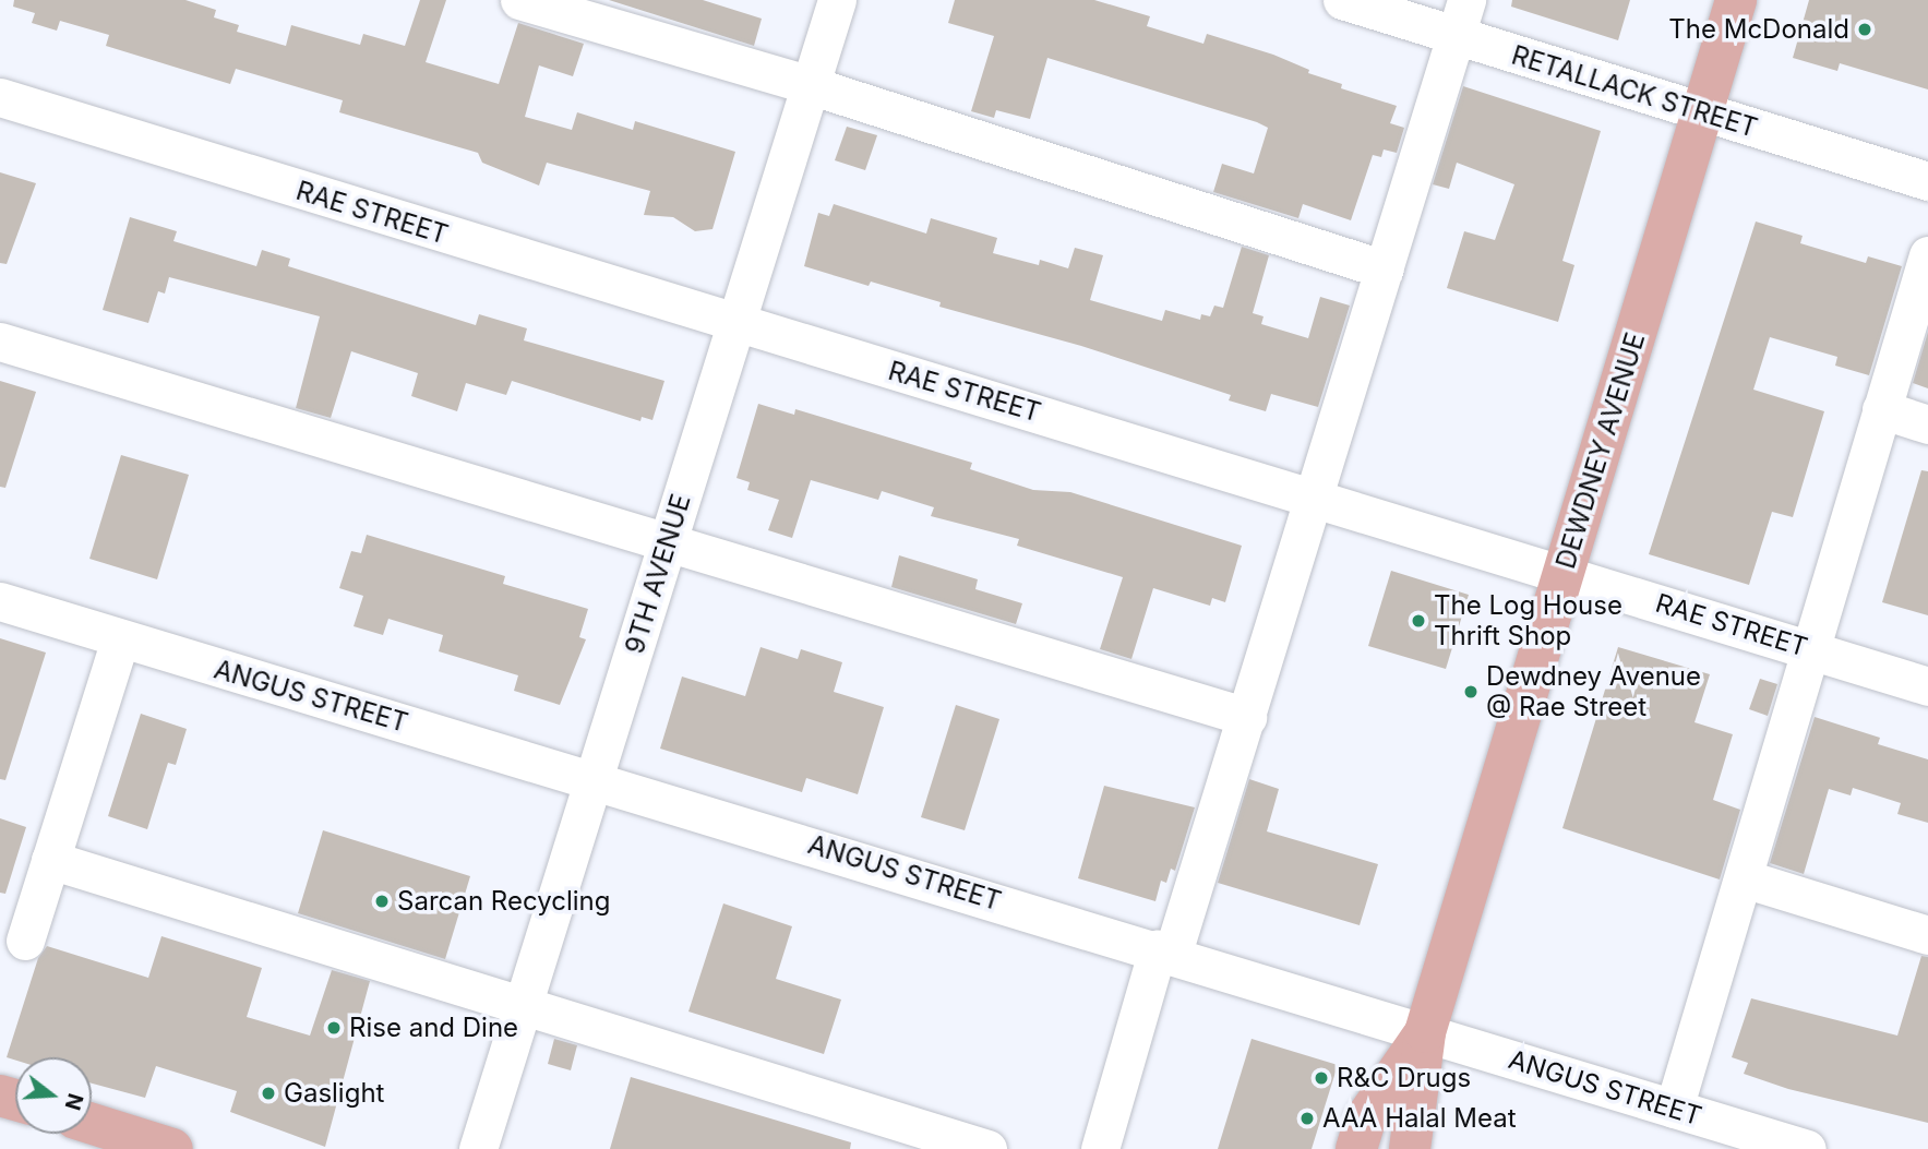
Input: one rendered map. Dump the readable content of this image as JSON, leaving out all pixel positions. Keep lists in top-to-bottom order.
{
  "streets": {
    "main road": ["DEWDNEY AVENUE"],
    "street": [
      "RETALLACK STREET",
      "RAE STREET",
      "9TH AVENUE",
      "ANGUS STREET"
    ]
  },
  "crossings": [
    ["RETALLACK STREET", "DEWDNEY AVENUE"],
    ["RAE STREET", "DEWDNEY AVENUE"],
    ["RAE STREET", "9TH AVENUE"],
    ["DEWDNEY AVENUE", "ANGUS STREET"],
    ["9TH AVENUE", "ANGUS STREET"]
  ],
  "places": [
    "The McDonald",
    "The Log House Thrift Shop",
    "Dewdney Avenue @ Rae Street",
    "Sarcan Recycling",
    "Rise and Dine",
    "R&C Drugs",
    "Gaslight",
    "AAA Halal Meat"
  ],
  "north": "right"
}
